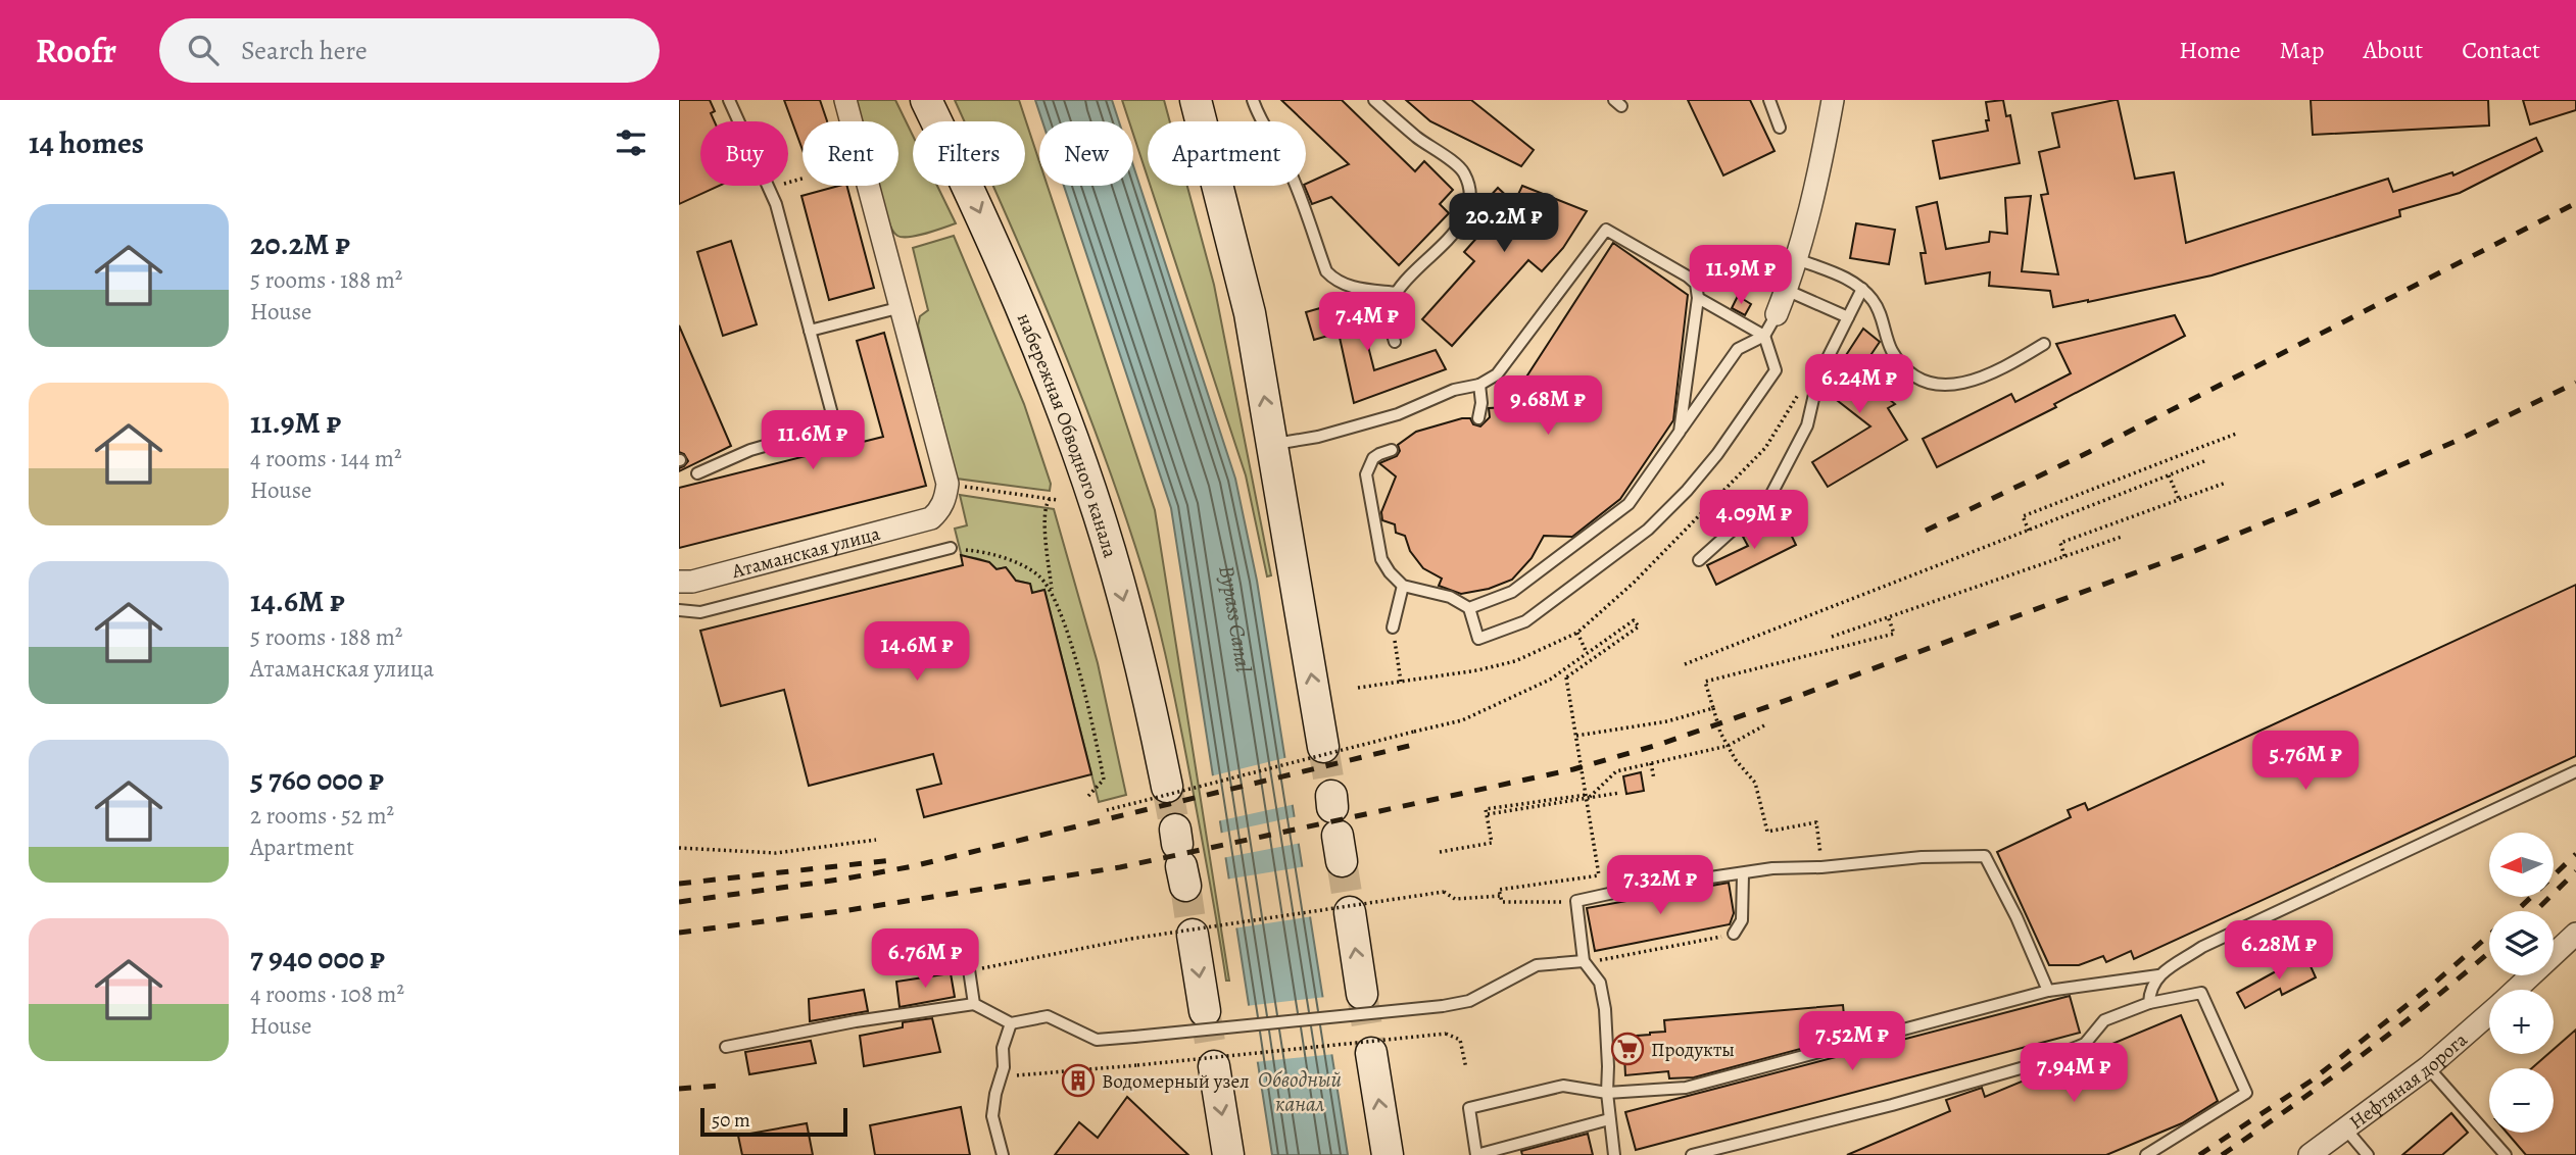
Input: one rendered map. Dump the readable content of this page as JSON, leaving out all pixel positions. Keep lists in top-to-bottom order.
{
  "streets": {
    "main road": ["набережная Обводного канала"],
    "street": ["Атаманская улица", "Нефтяная дорога"]
  },
  "water": ["Bypass Canal", "Обводный канал"],
  "places": {
    "supermarket": ["Продукты"],
    "building": ["Водомерный узел"]
  },
  "scale_bar": "50 m",
  "north": "left",
  "page": {
    "header": "Roofr",
    "search": "Search here",
    "nav": [
      "Home",
      "Map",
      "About",
      "Contact"
    ],
    "heading": "14 homes",
    "chip": [
      "Buy",
      "Rent",
      "Filters",
      "New",
      "Apartment"
    ],
    "list": [
      {
        "name": "20.2M ₽",
        "note": "5 rooms · 188 m² · House"
      },
      {
        "name": "11.9M ₽",
        "note": "4 rooms · 144 m² · House"
      },
      {
        "name": "14.6M ₽",
        "note": "5 rooms · 188 m² · Атаманская улица"
      },
      {
        "name": "5 760 000 ₽",
        "note": "2 rooms · 52 m² · Apartment"
      },
      {
        "name": "7 940 000 ₽",
        "note": "4 rooms · 108 m² · House"
      }
    ],
    "price": [
      "20.2M ₽",
      "11.9M ₽",
      "7.4M ₽",
      "6.24M ₽",
      "9.68M ₽",
      "11.6M ₽",
      "4.09M ₽",
      "14.6M ₽",
      "5.76M ₽",
      "7.32M ₽",
      "6.28M ₽",
      "6.76M ₽",
      "7.52M ₽",
      "7.94M ₽"
    ],
    "map_buttons": ["+", "−"],
    "scale": "50 m"
  }
}
